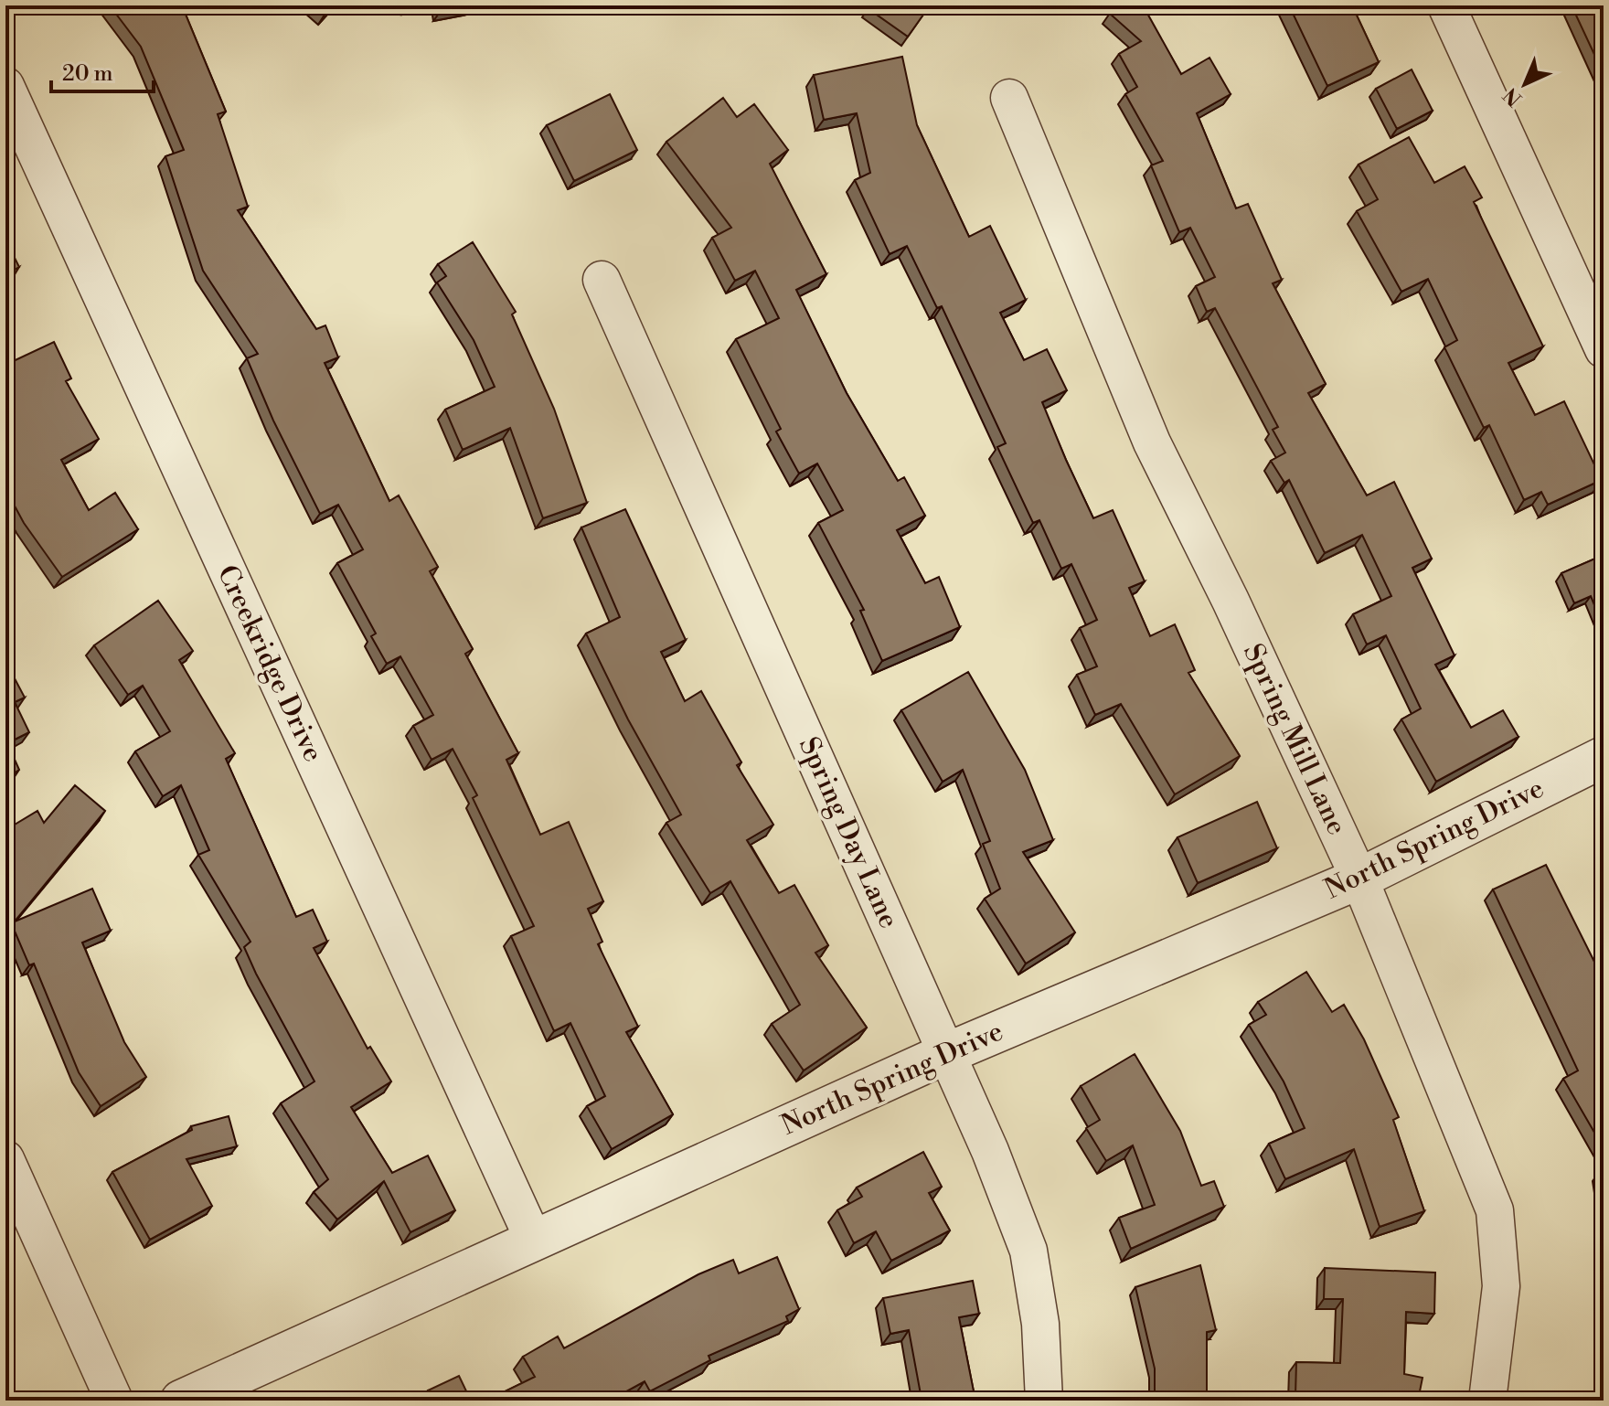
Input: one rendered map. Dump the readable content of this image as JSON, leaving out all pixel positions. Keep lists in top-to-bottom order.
{
  "streets": {
    "street": [
      "Creekridge Drive",
      "Spring Mill Lane",
      "Spring Day Lane",
      "North Spring Drive"
    ]
  },
  "crossings": [
    ["Creekridge Drive", "North Spring Drive"],
    ["Spring Mill Lane", "North Spring Drive"],
    ["Spring Day Lane", "North Spring Drive"]
  ],
  "scale_bar": "20 m",
  "north": "bottom left"
}
